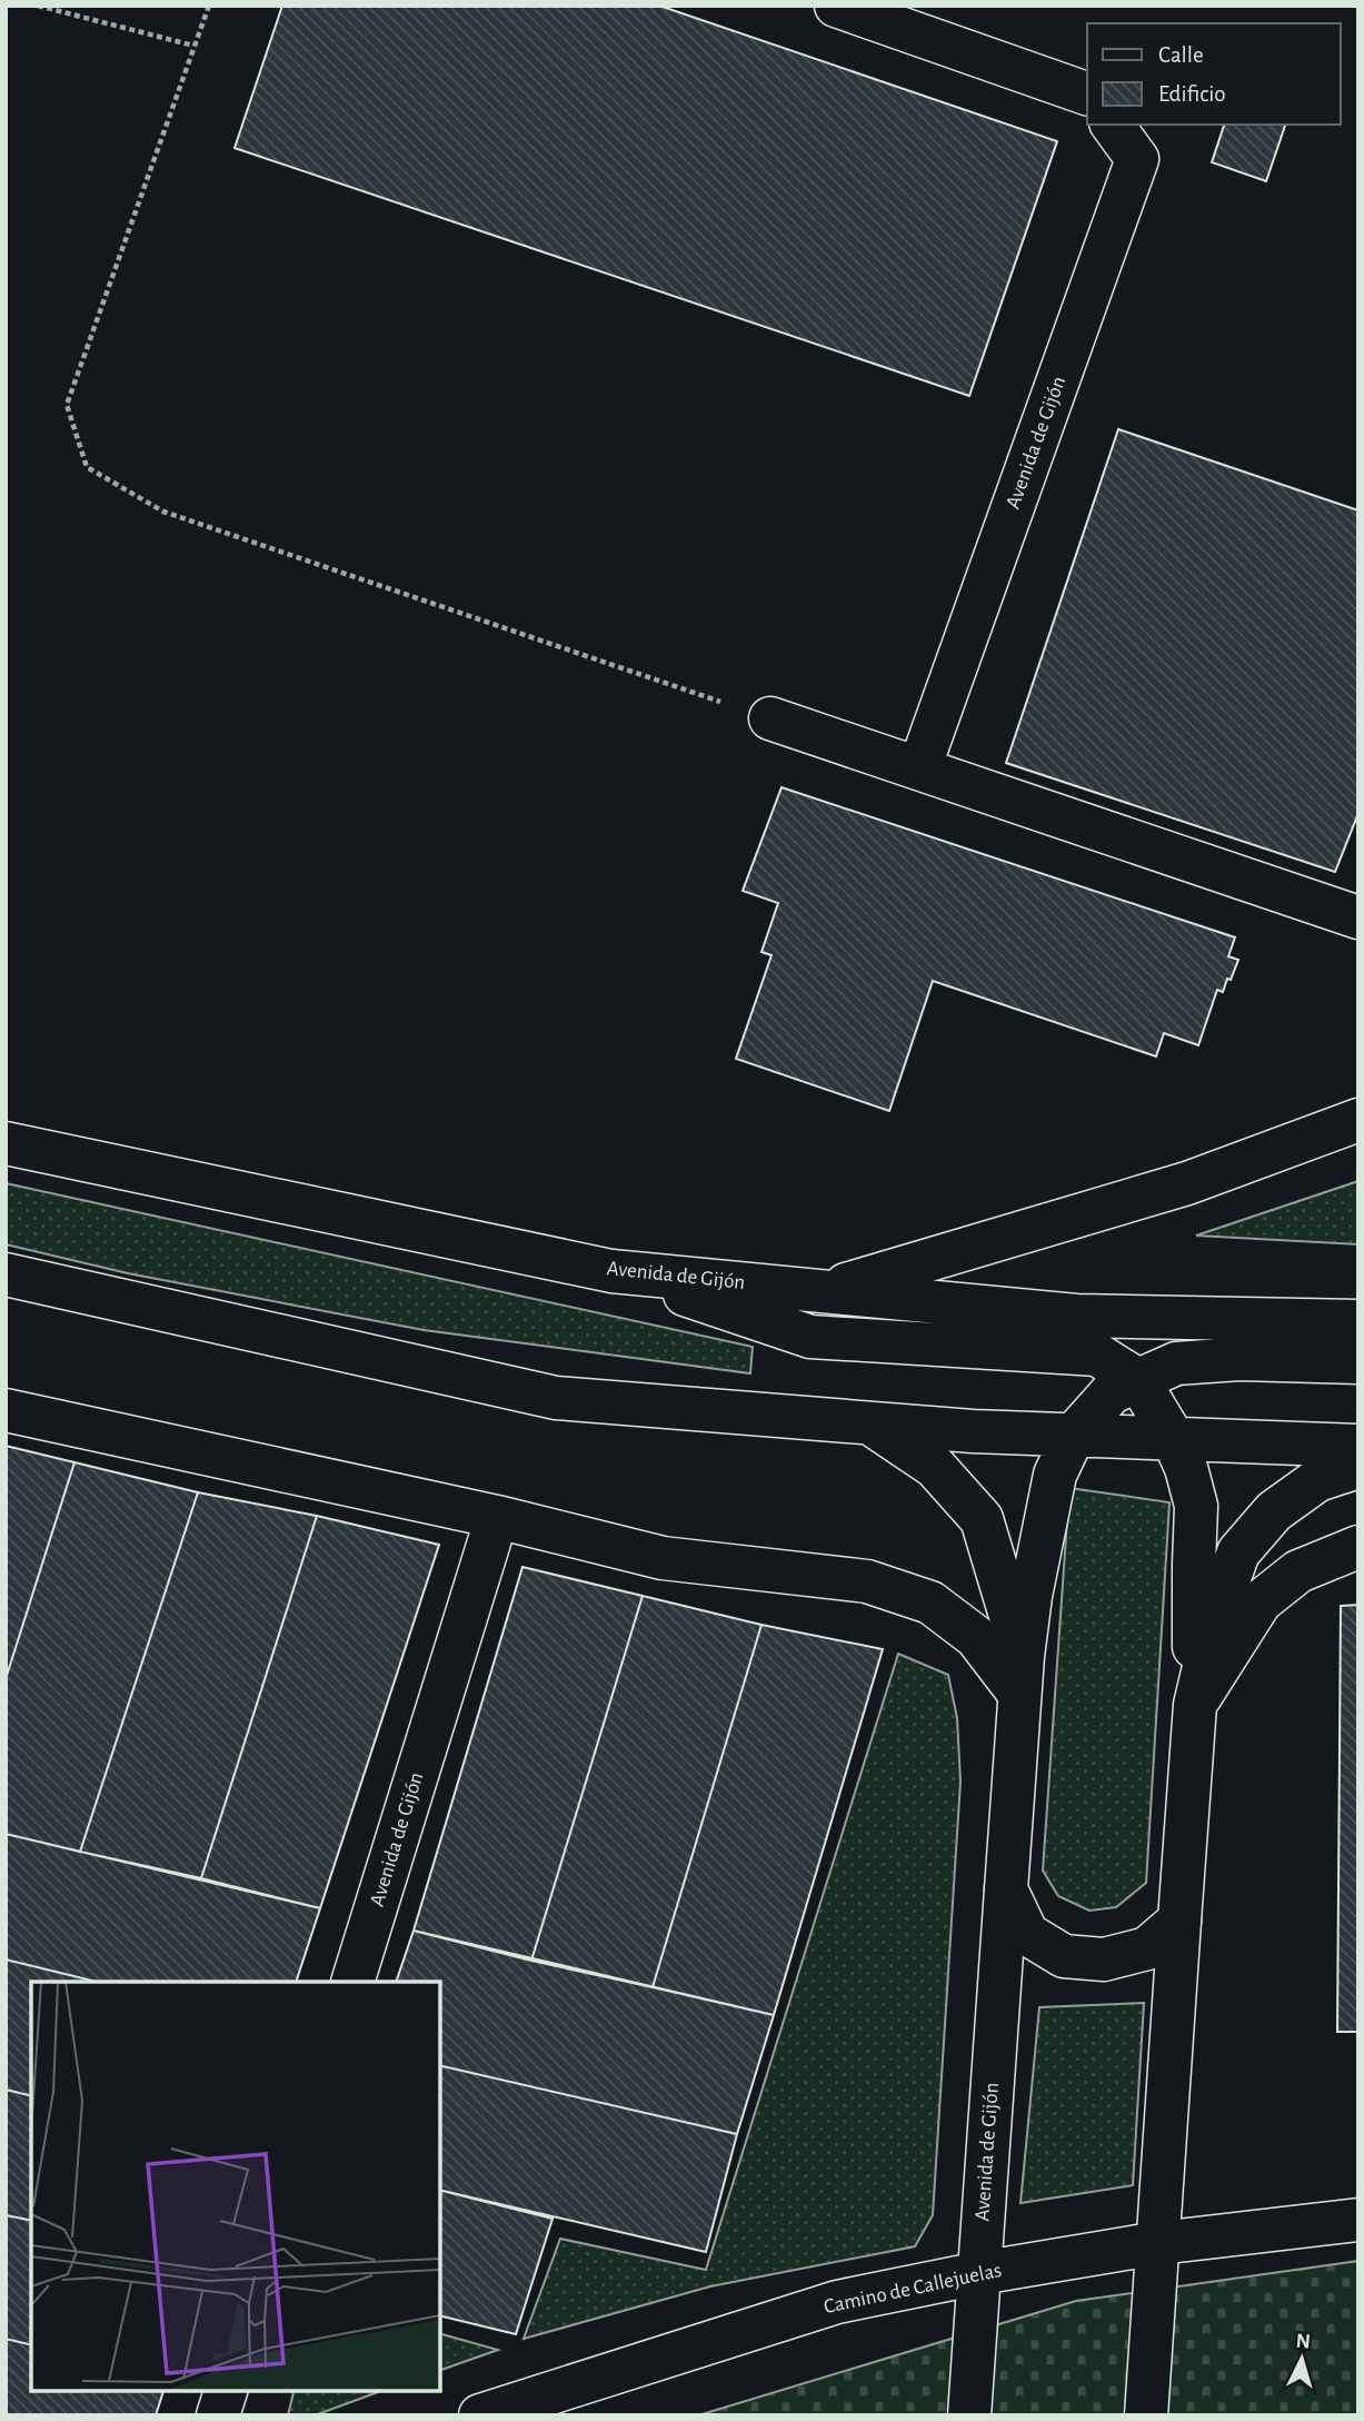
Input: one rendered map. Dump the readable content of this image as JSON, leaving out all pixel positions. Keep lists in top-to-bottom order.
{
  "streets": {
    "main road": ["Avenida de Gijón", "Camino de Callejuelas"]
  },
  "crossings": [
    ["Avenida de Gijón", "Camino de Callejuelas"]
  ],
  "legend": ["Calle", "Edificio"],
  "north": "top"
}
